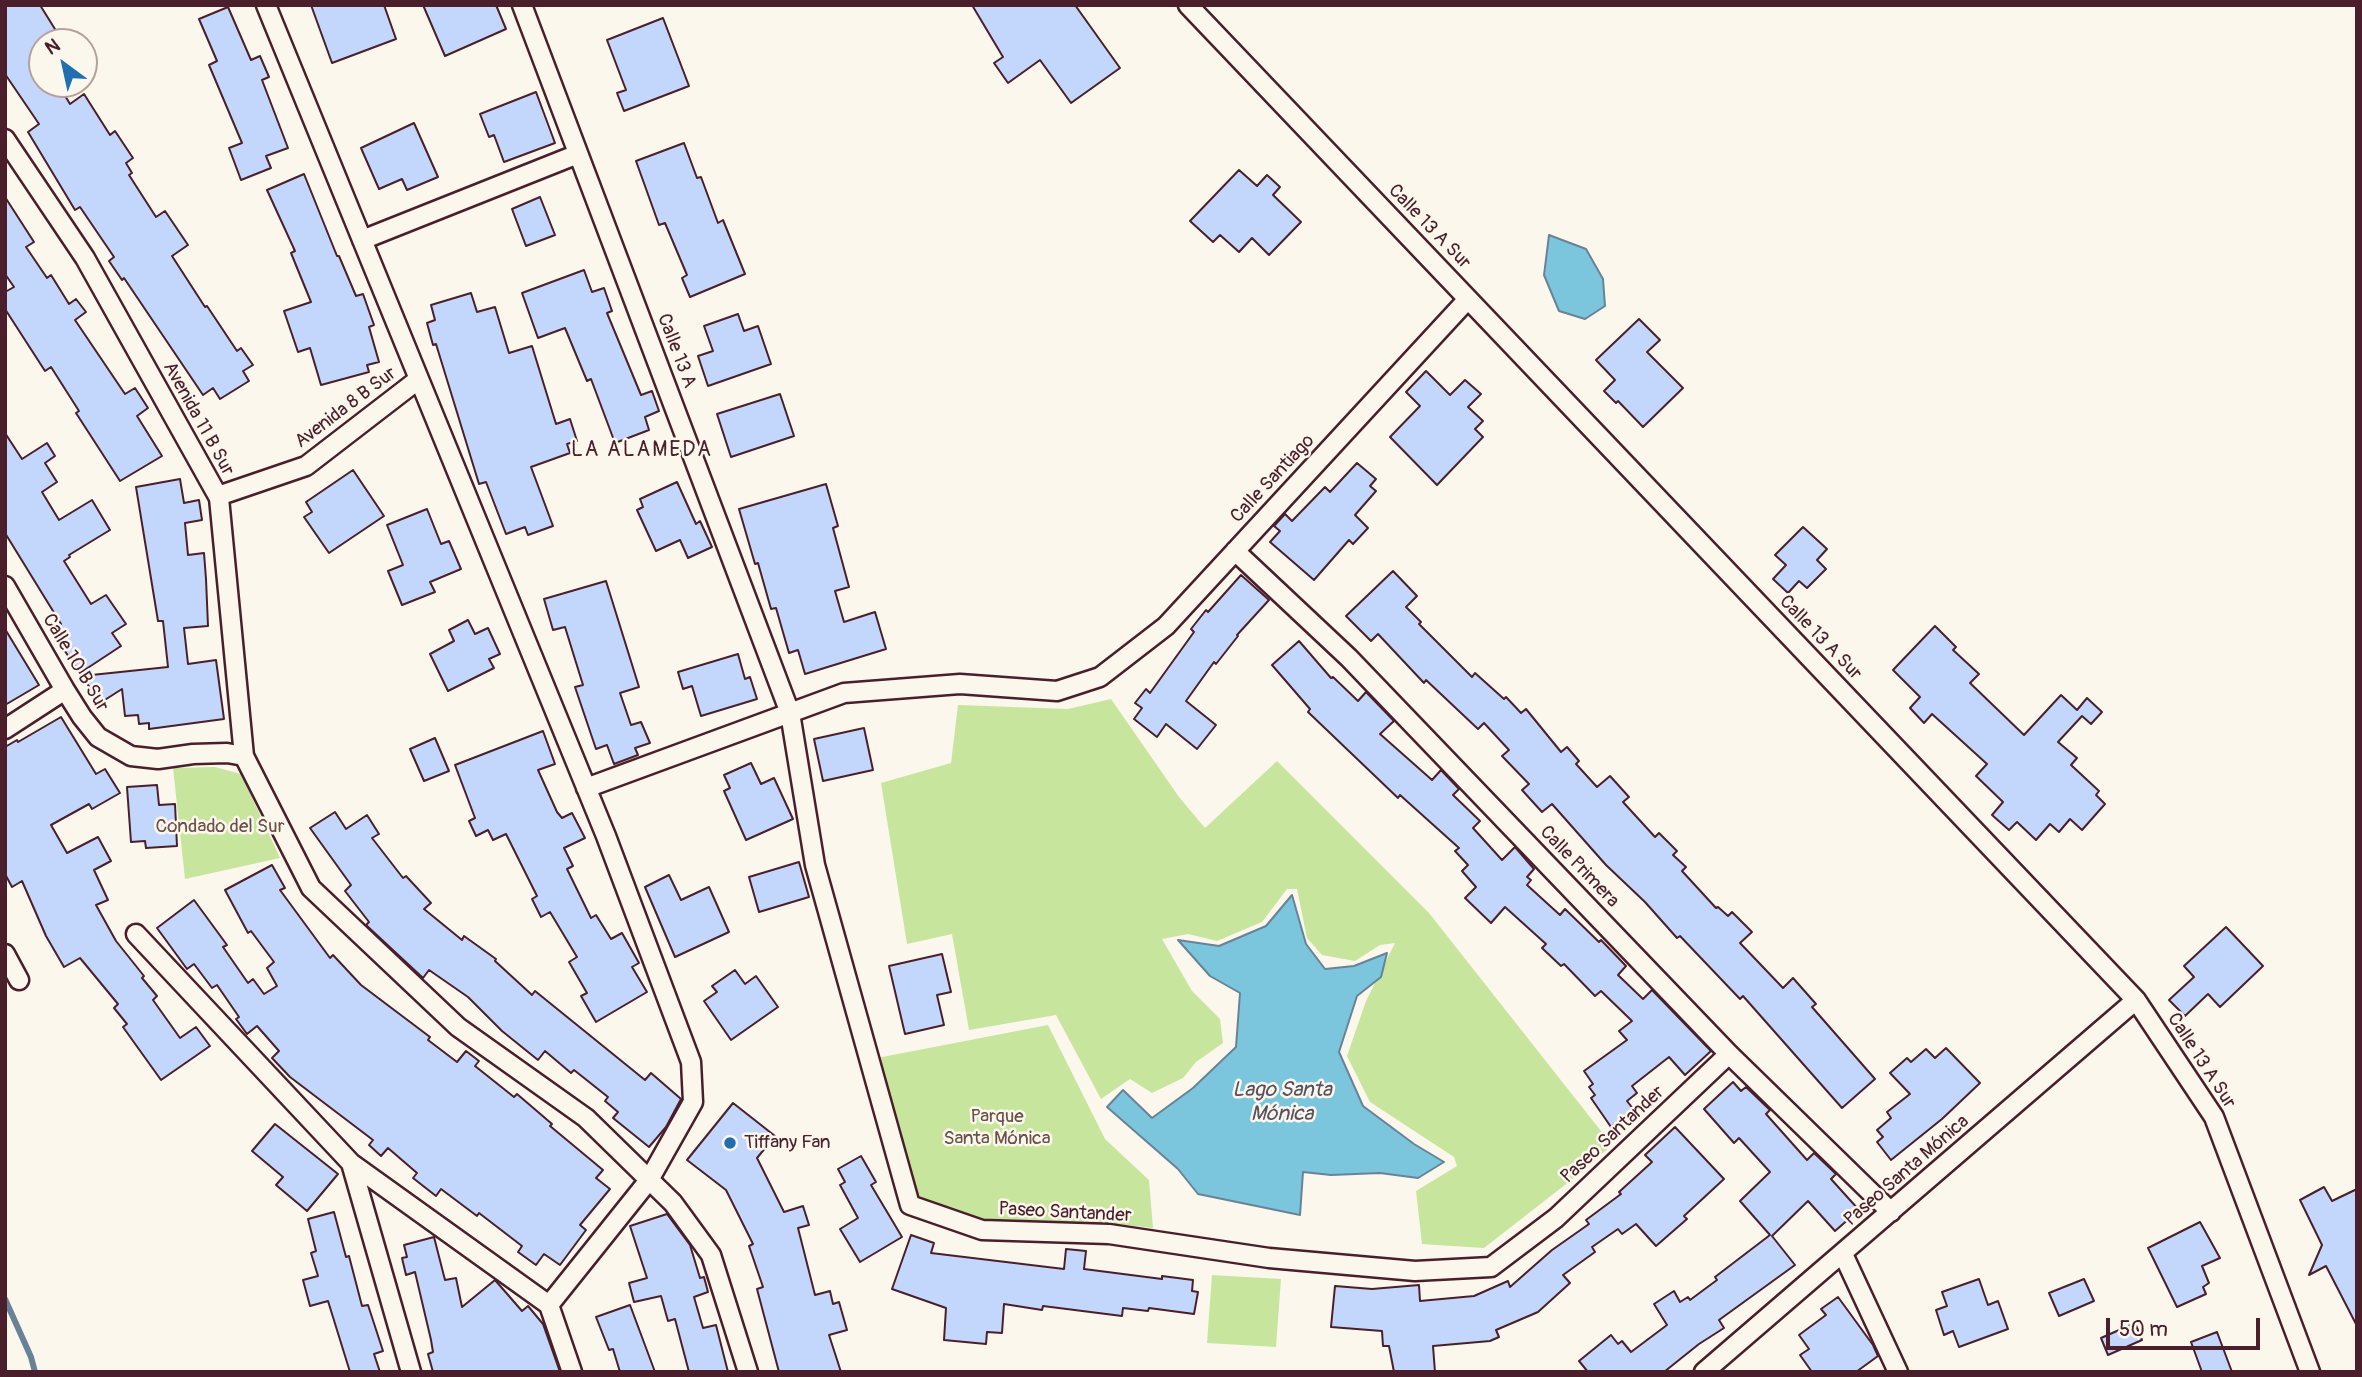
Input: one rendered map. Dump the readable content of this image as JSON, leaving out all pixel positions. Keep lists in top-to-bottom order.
{
  "streets": {
    "street": [
      "Calle 13 A Sur",
      "Calle 13 A",
      "Avenida 8 B Sur",
      "Avenida 11 B Sur",
      "Calle Santiago",
      "Calle 10 B Sur",
      "Calle Primera",
      "Paseo Santander",
      "Paseo Santa Mónica"
    ]
  },
  "crossings": [
    ["Calle 13 A Sur", "Calle Santiago"],
    ["Calle 13 A Sur", "Paseo Santa Mónica"],
    ["Calle 13 A", "Calle Santiago"],
    ["Calle 13 A", "Paseo Santander"],
    ["Avenida 8 B Sur", "Avenida 11 B Sur"],
    ["Avenida 11 B Sur", "Calle 10 B Sur"],
    ["Calle Santiago", "Calle Primera"],
    ["Calle Santiago", "Paseo Santander"],
    ["Calle Primera", "Paseo Santander"],
    ["Calle Primera", "Paseo Santa Mónica"]
  ],
  "districts": ["LA ALAMEDA"],
  "water": ["Lago Santa Mónica"],
  "parks": ["Condado del Sur", "Parque Santa Mónica"],
  "places": ["Tiffany Fan"],
  "scale_bar": "50 m",
  "north": "top left"
}
